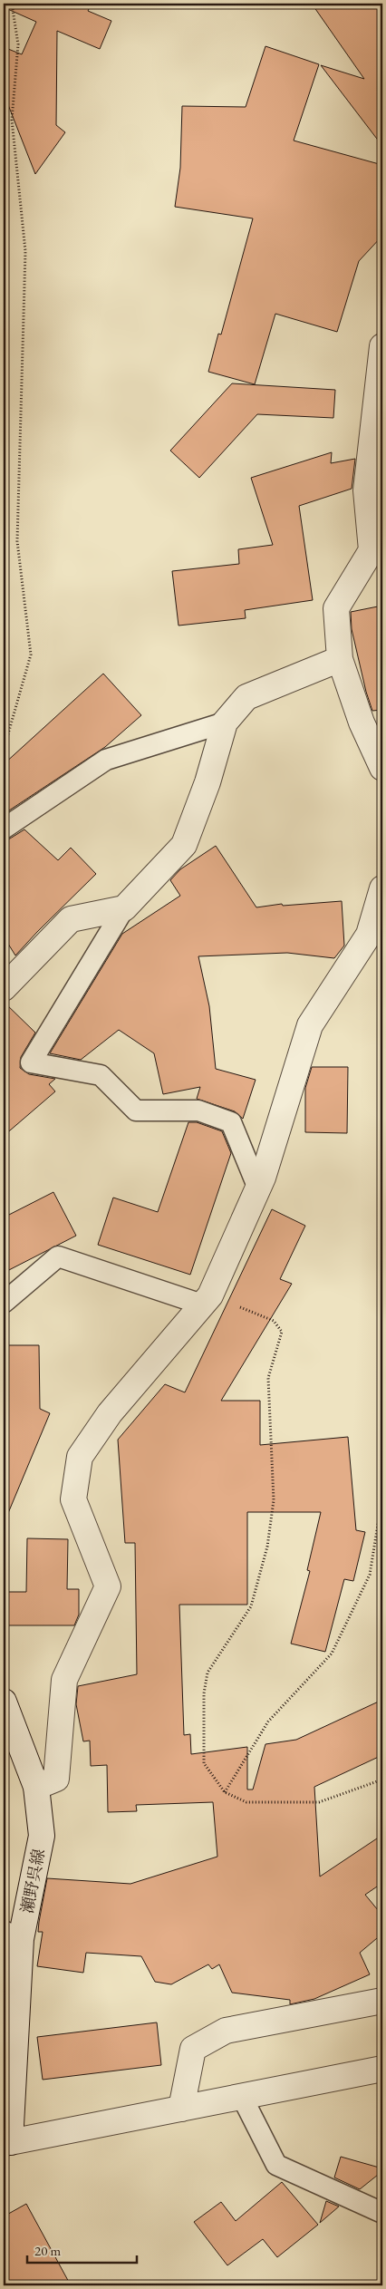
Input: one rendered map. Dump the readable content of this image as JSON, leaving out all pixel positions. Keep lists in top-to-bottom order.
{
  "streets": {
    "street": ["瀬野呉線"]
  },
  "scale_bar": "20 m"
}
